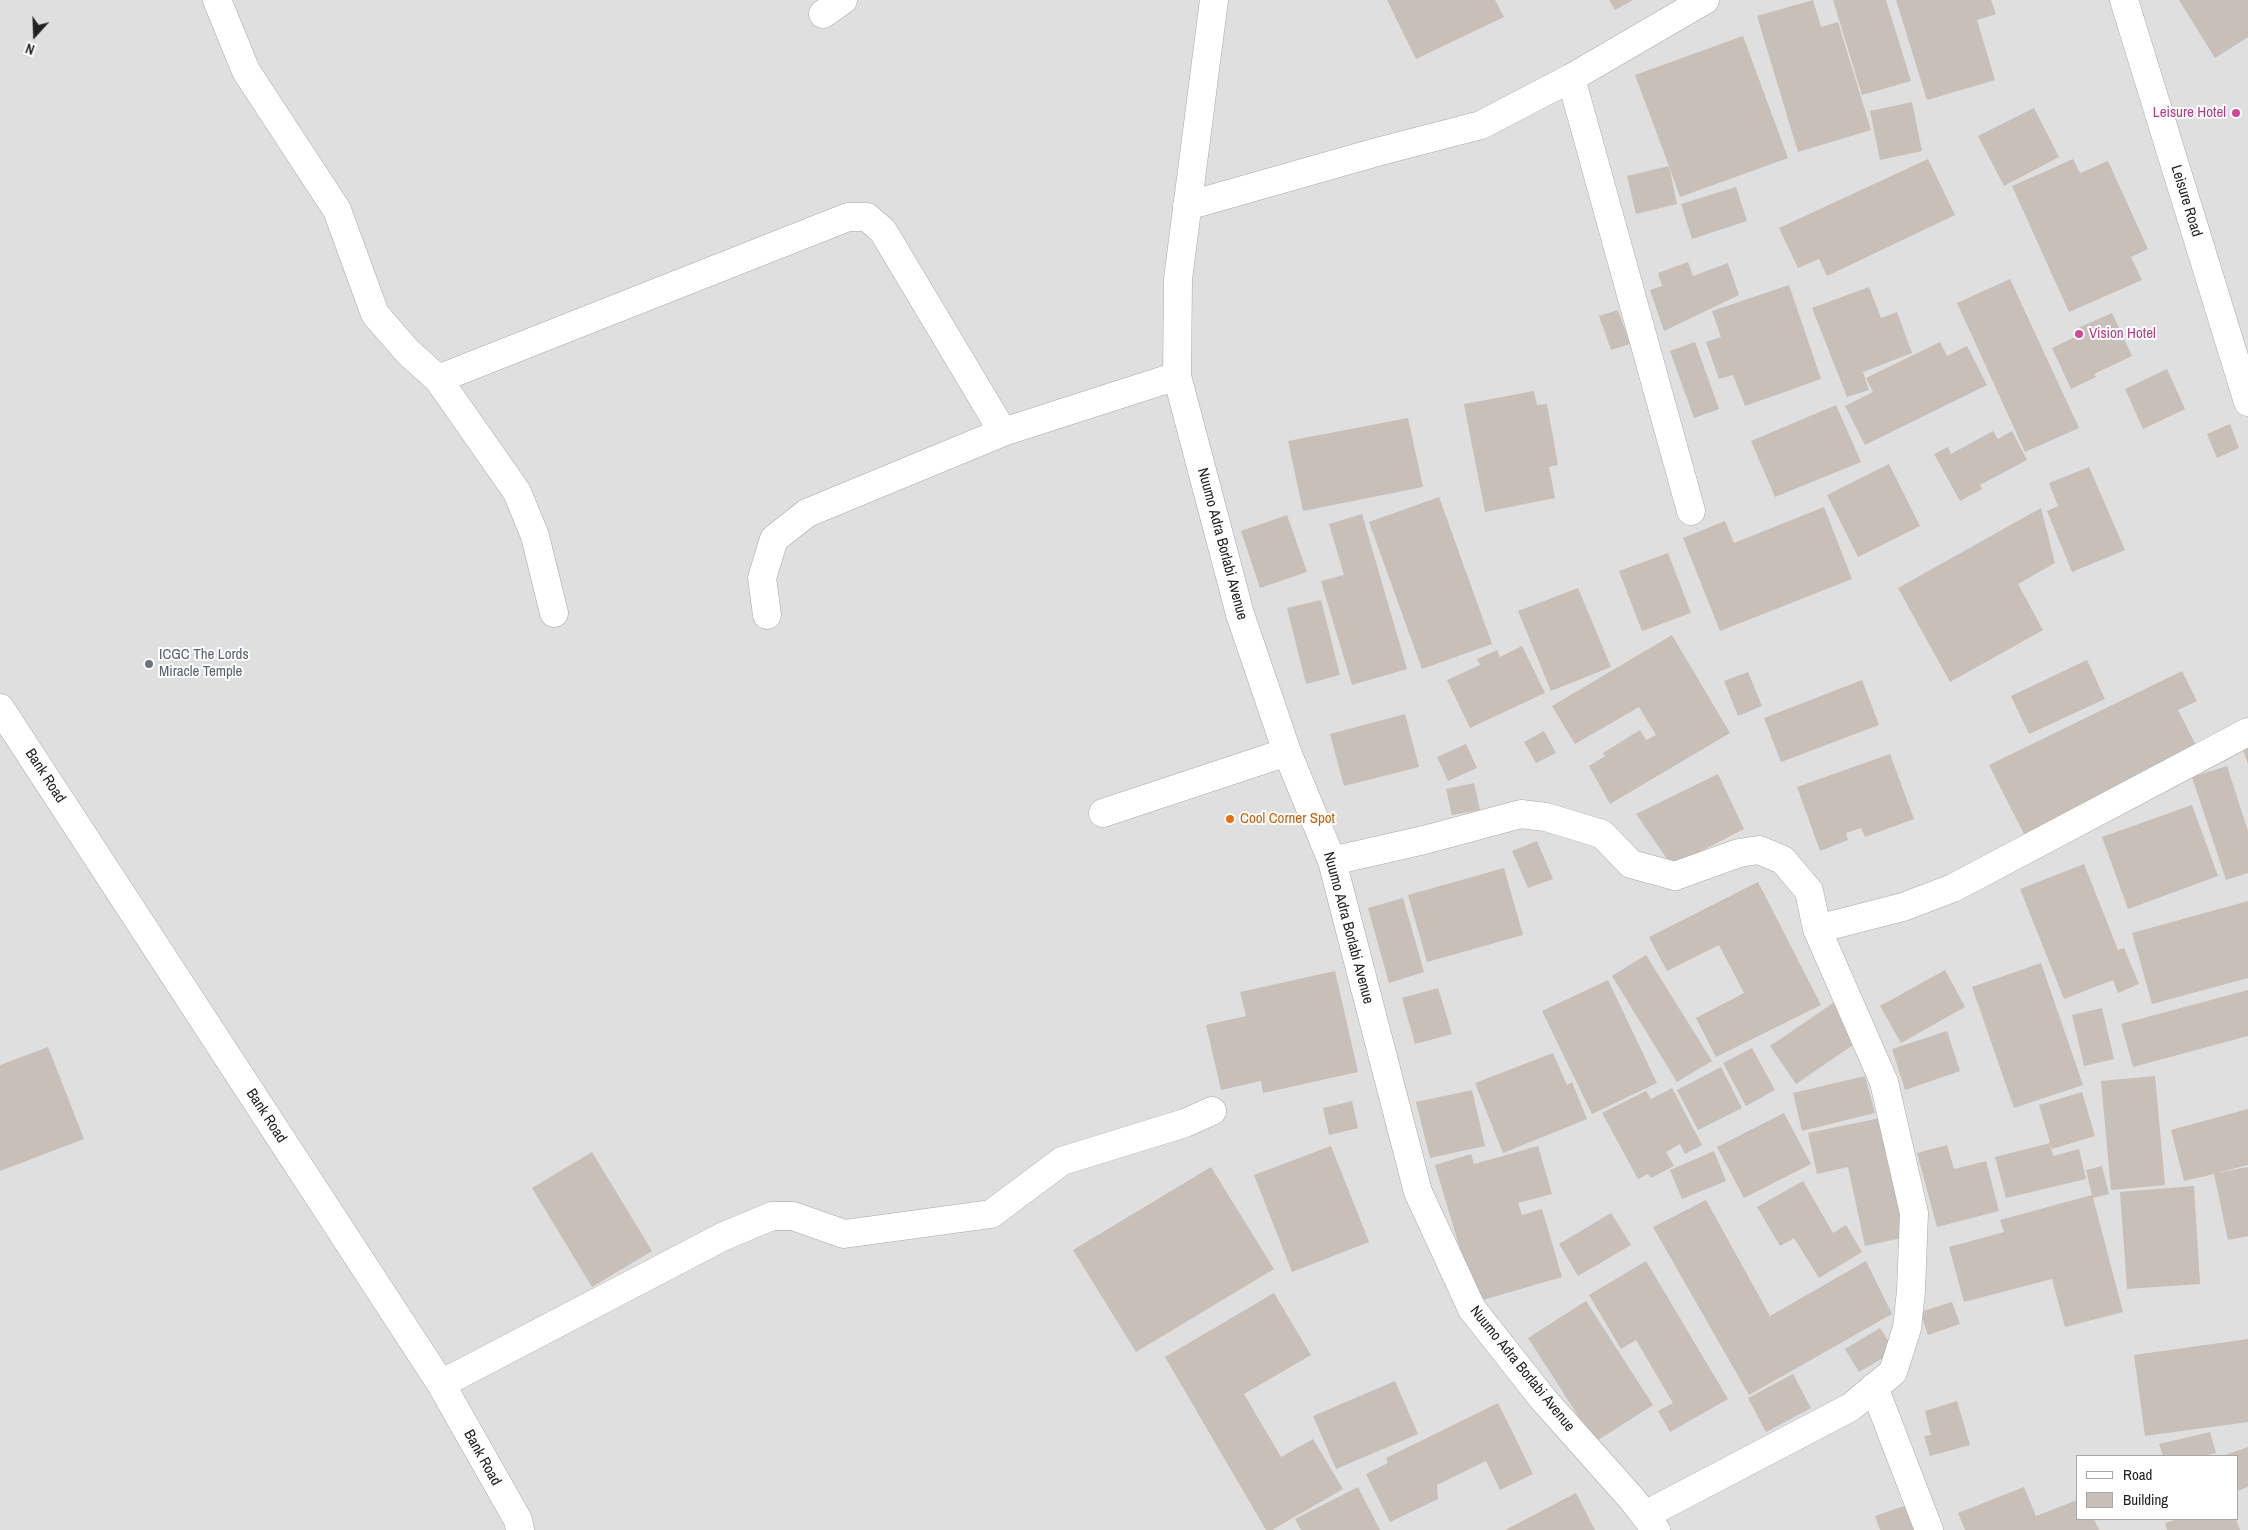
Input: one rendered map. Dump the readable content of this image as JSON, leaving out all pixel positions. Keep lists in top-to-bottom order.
{
  "streets": {
    "street": ["Leisure Road", "Nuumo Adra Borlabi Avenue", "Bank Road"]
  },
  "places": [
    "Leisure Hotel",
    "Vision Hotel",
    "ICGC The Lords Miracle Temple",
    "Cool Corner Spot"
  ],
  "legend": ["Road", "Building"],
  "north": "bottom"
}
